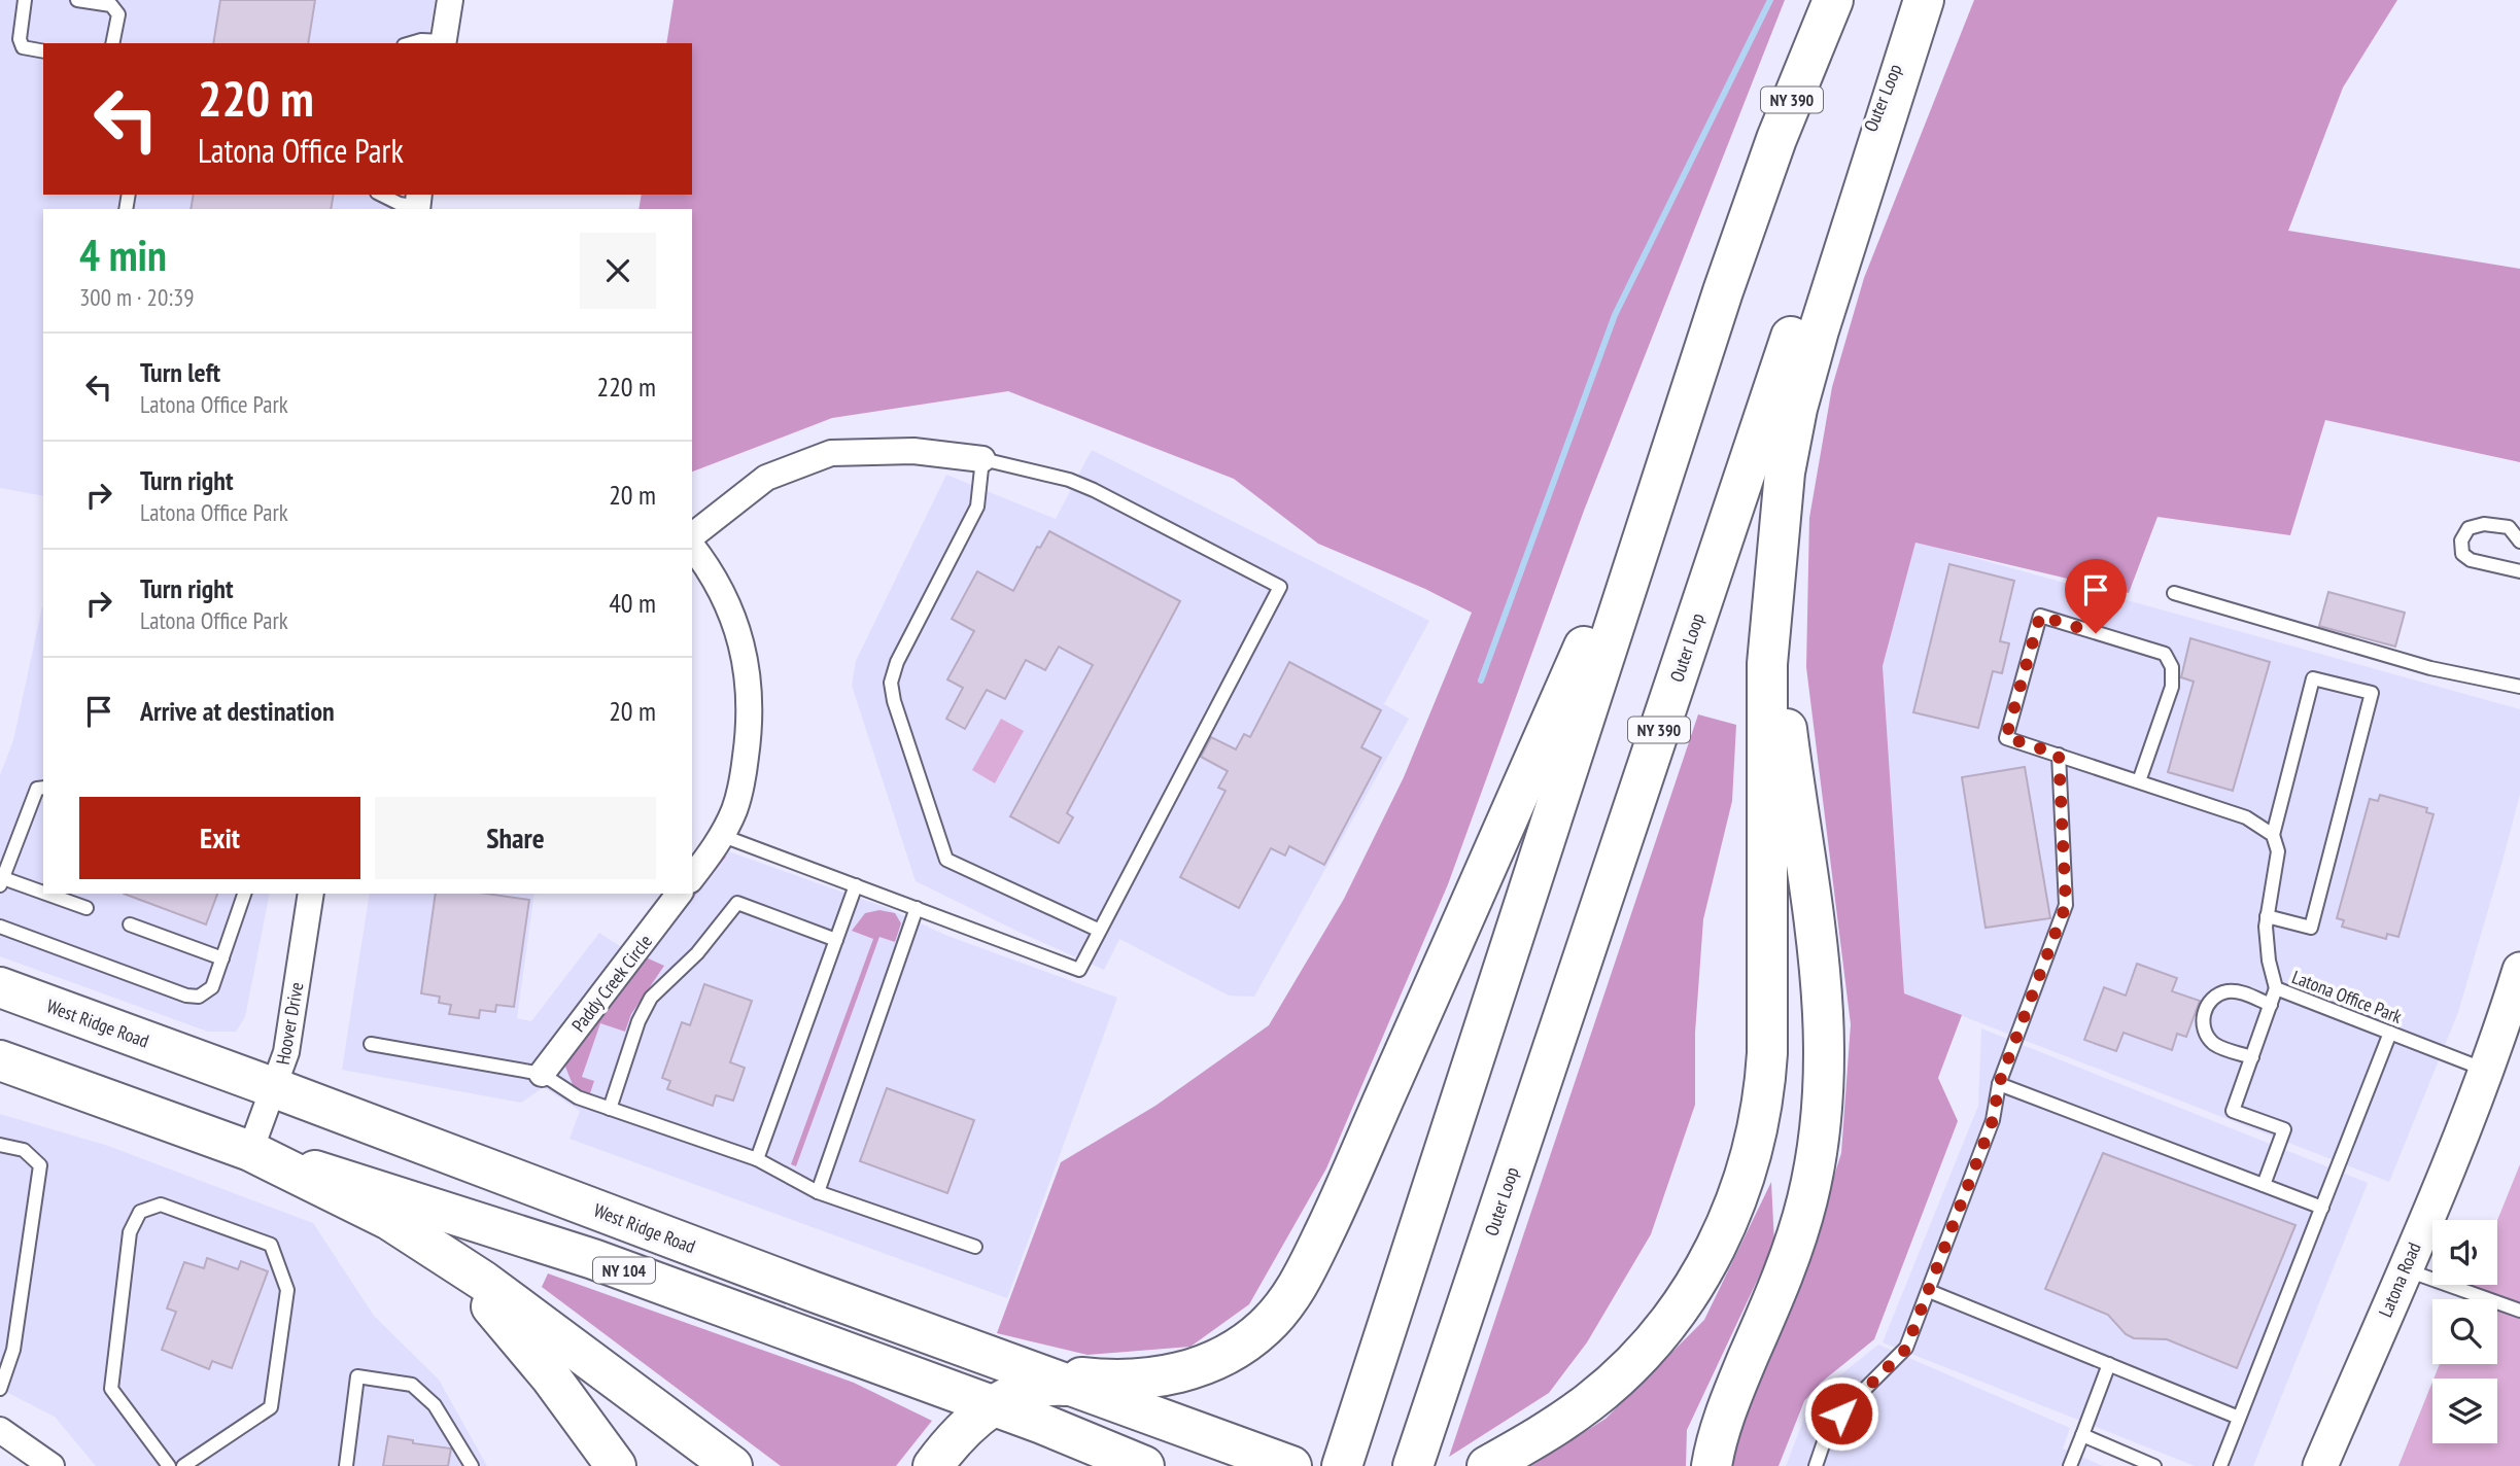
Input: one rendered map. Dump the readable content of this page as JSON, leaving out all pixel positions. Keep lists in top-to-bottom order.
{
  "streets": {
    "main road": [
      "Outer Loop",
      "NY 390",
      "West Ridge Road",
      "NY 104"
    ],
    "street": ["Paddy Creek Circle", "Hoover Drive", "Latona Road"],
    "lane": ["Latona Office Park"]
  },
  "crossings": [
    ["Latona Office Park", "Latona Road"],
    ["West Ridge Road", "Hoover Drive"],
    ["Hoover Drive", "NY 104"]
  ],
  "page": {
    "turn": ["220 m", "Latona Office Park"],
    "heading": ["4 min", "300 m · 20:39"],
    "list": [
      {
        "name": "Turn left",
        "note": "Latona Office Park",
        "value": "220 m"
      },
      {
        "name": "Turn right",
        "note": "Latona Office Park",
        "value": "20 m"
      },
      {
        "name": "Turn right",
        "note": "Latona Office Park",
        "value": "40 m"
      },
      {
        "name": "Arrive at destination",
        "value": "20 m"
      }
    ],
    "buttons": ["Exit", "Share"]
  }
}
